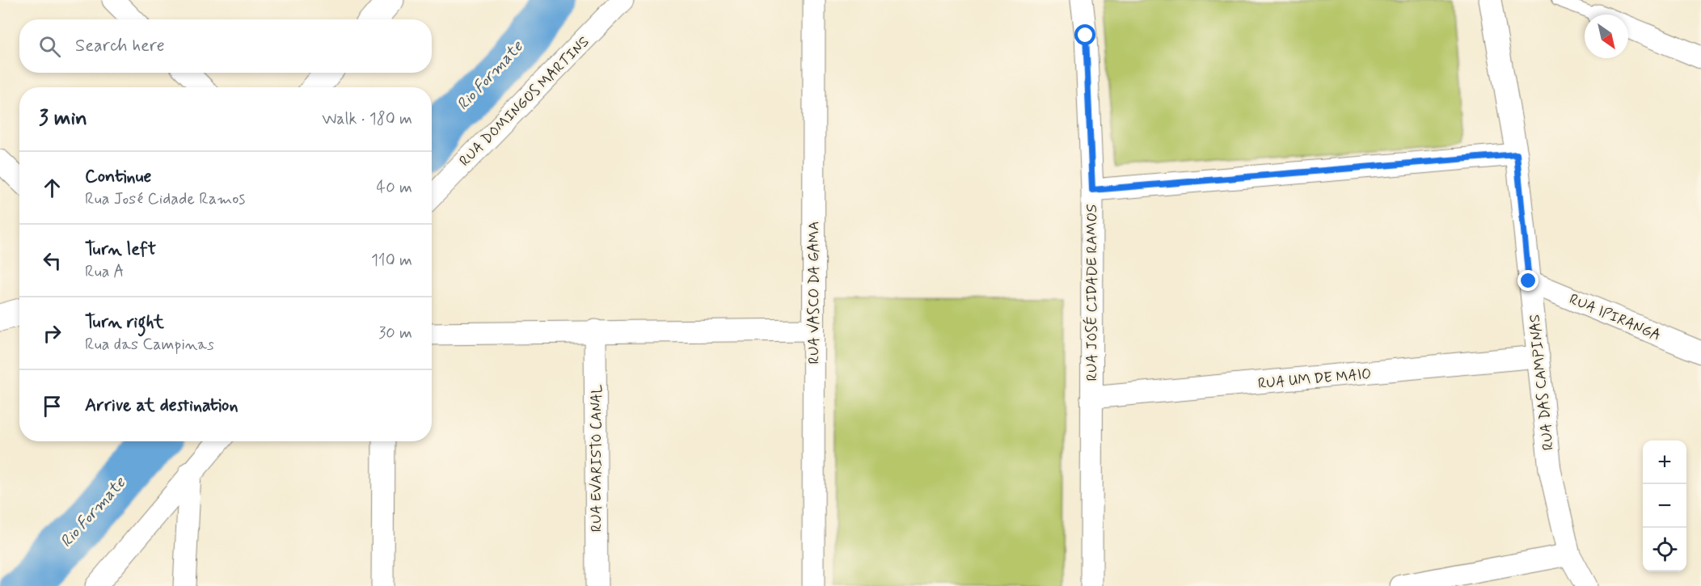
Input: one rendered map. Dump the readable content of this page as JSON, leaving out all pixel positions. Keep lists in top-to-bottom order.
{
  "streets": {
    "street": [
      "RUA DOMINGOS MARTINS",
      "RUA VASCO DA GAMA",
      "RUA JOSÉ CIDADE RAMOS",
      "RUA IPIRANGA",
      "RUA UM DE MAIO",
      "RUA DAS CAMPINAS",
      "RUA EVARISTO CANAL"
    ]
  },
  "crossings": [
    ["RUA JOSÉ CIDADE RAMOS", "RUA UM DE MAIO"],
    ["RUA IPIRANGA", "RUA DAS CAMPINAS"],
    ["RUA UM DE MAIO", "RUA DAS CAMPINAS"]
  ],
  "water": ["Rio Formate"],
  "north": "bottom right",
  "page": {
    "search": "Search here",
    "heading": ["3 min", "Walk · 180 m"],
    "list": [
      ["Continue", "Rua José Cidade Ramos", "40 m"],
      ["Turn left", "Rua A", "110 m"],
      ["Turn right", "Rua das Campinas", "30 m"],
      "Arrive at destination"
    ],
    "map_buttons": ["+", "−"]
  }
}
